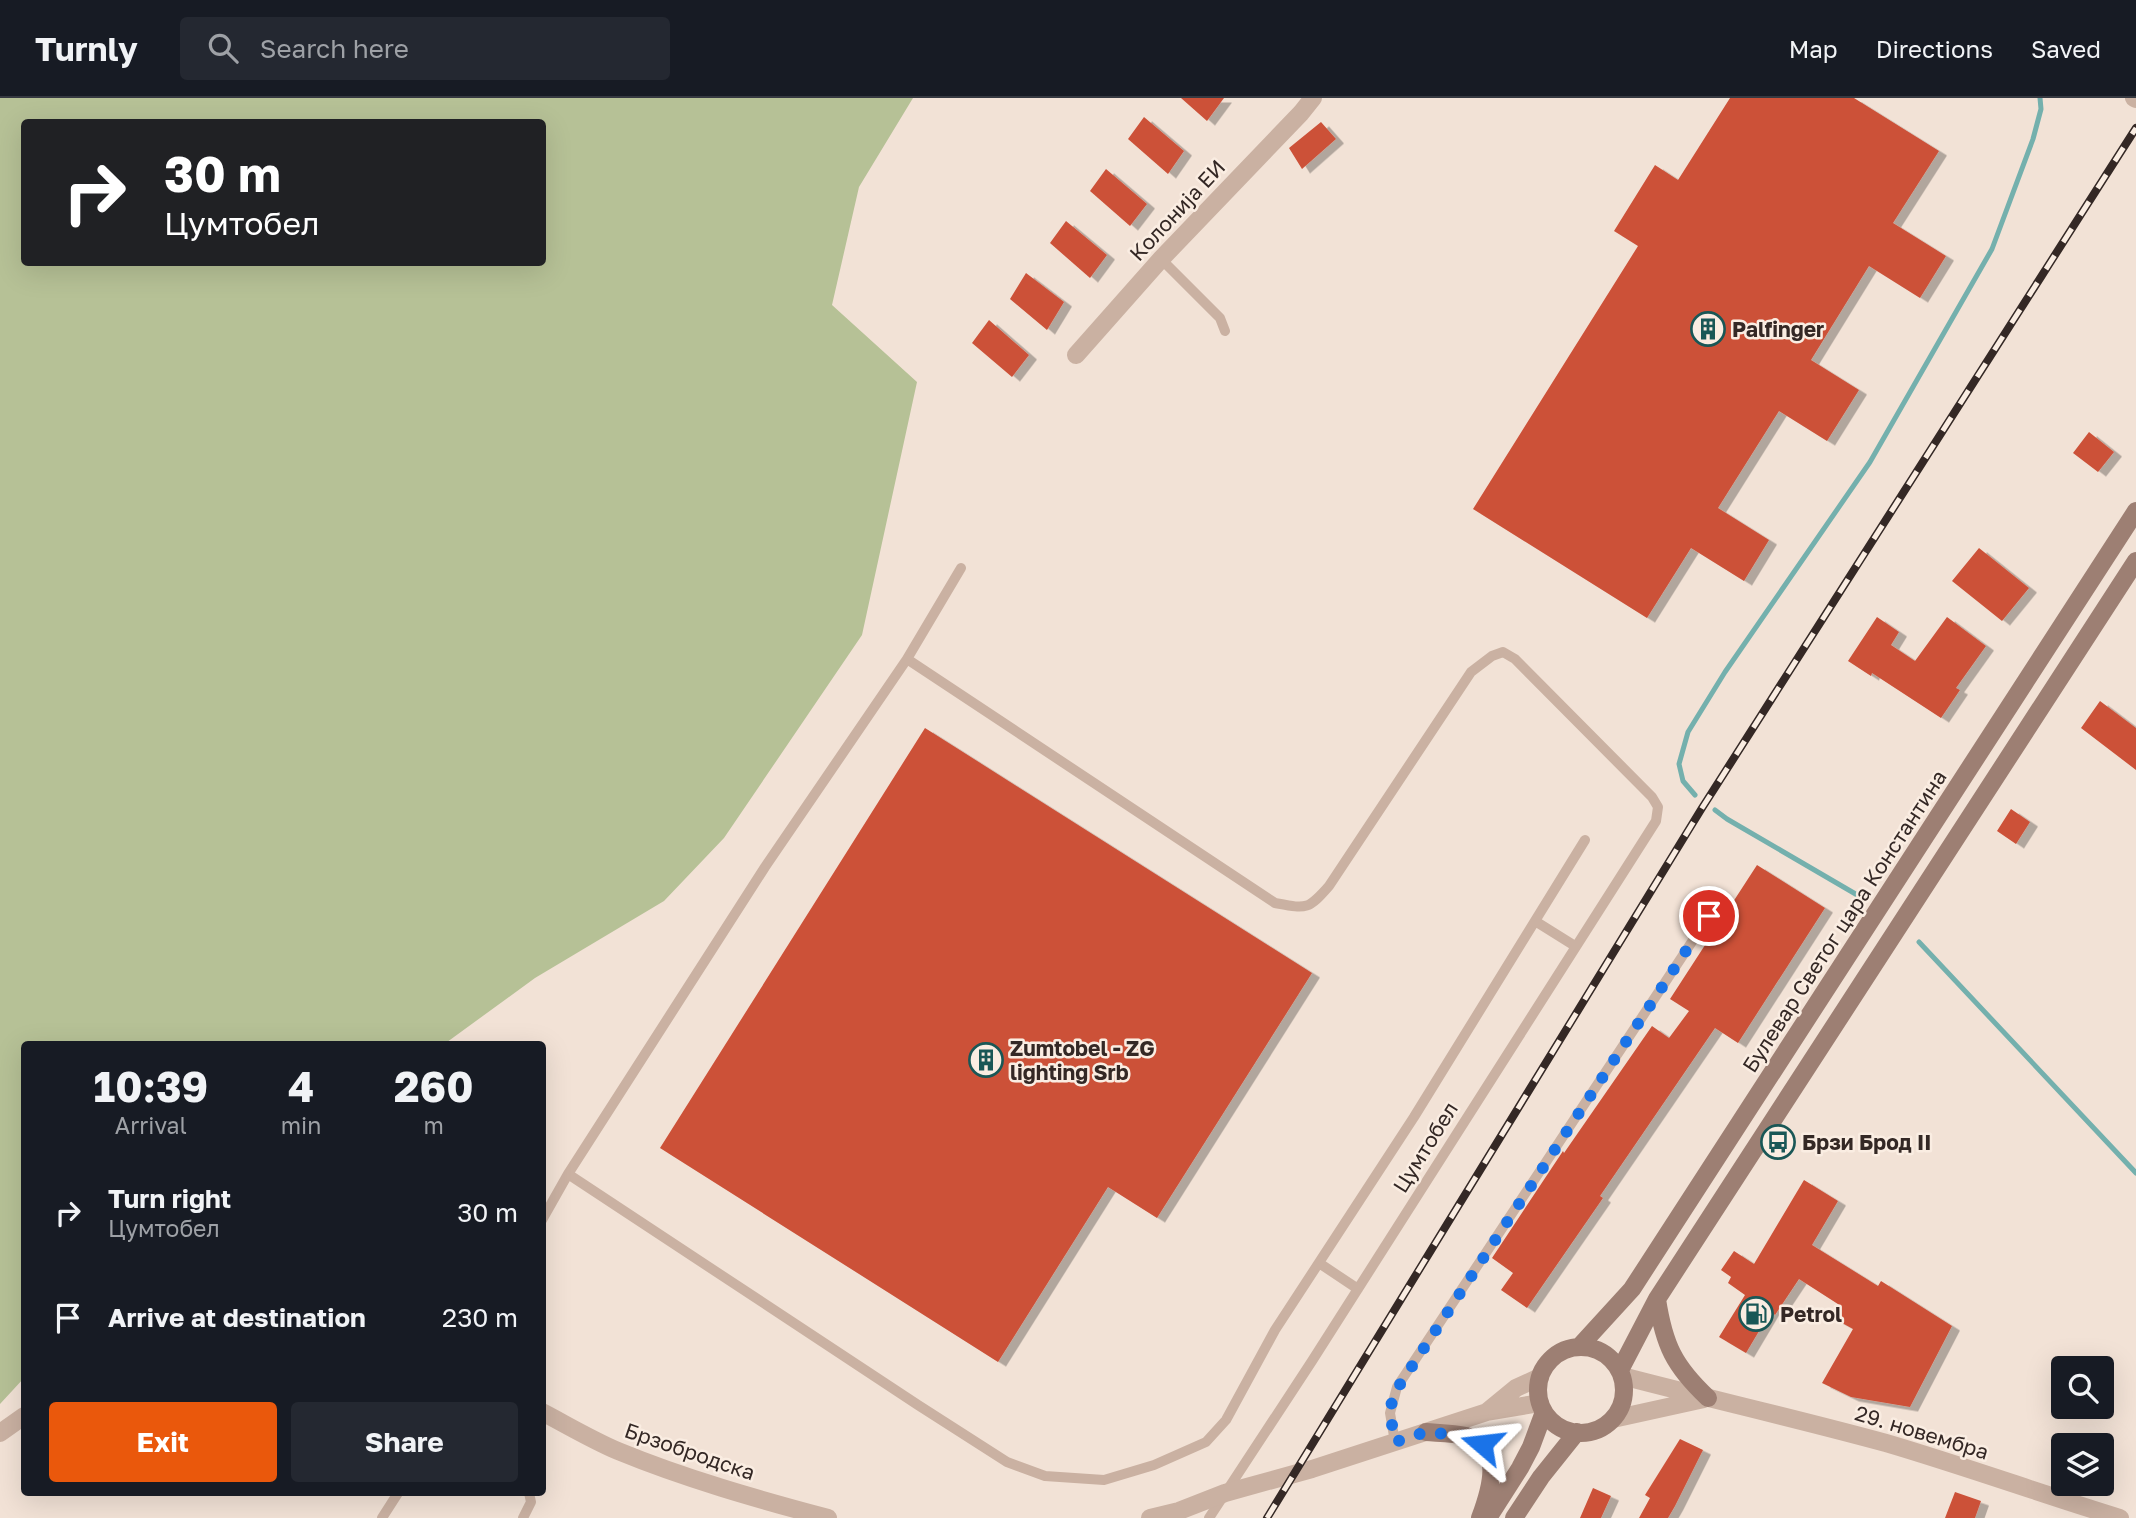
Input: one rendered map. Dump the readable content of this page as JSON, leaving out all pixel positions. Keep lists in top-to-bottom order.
{
  "streets": {
    "main road": ["Булевар Светог цара Константина"],
    "street": ["Колонија ЕИ", "29. новембра", "Брзобродска"],
    "lane": ["Цумтобел"]
  },
  "crossings": [
    ["Булевар Светог цара Константина", "29. новембра"]
  ],
  "places": {
    "building": ["Palfinger", "Zumtobel - ZG lighting Srb"],
    "bus stop": ["Брзи Брод II"],
    "fuel station": ["Petrol"]
  },
  "page": {
    "header": "Turnly",
    "search": "Search here",
    "nav": ["Map", "Directions", "Saved"],
    "turn": ["30 m", "Цумтобел"],
    "eta": [
      "10:39",
      "Arrival",
      "4",
      "min",
      "260",
      "m"
    ],
    "list": [
      {
        "name": "Turn right",
        "note": "Цумтобел",
        "value": "30 m"
      },
      {
        "name": "Arrive at destination",
        "value": "230 m"
      }
    ],
    "buttons": ["Exit", "Share"]
  }
}
